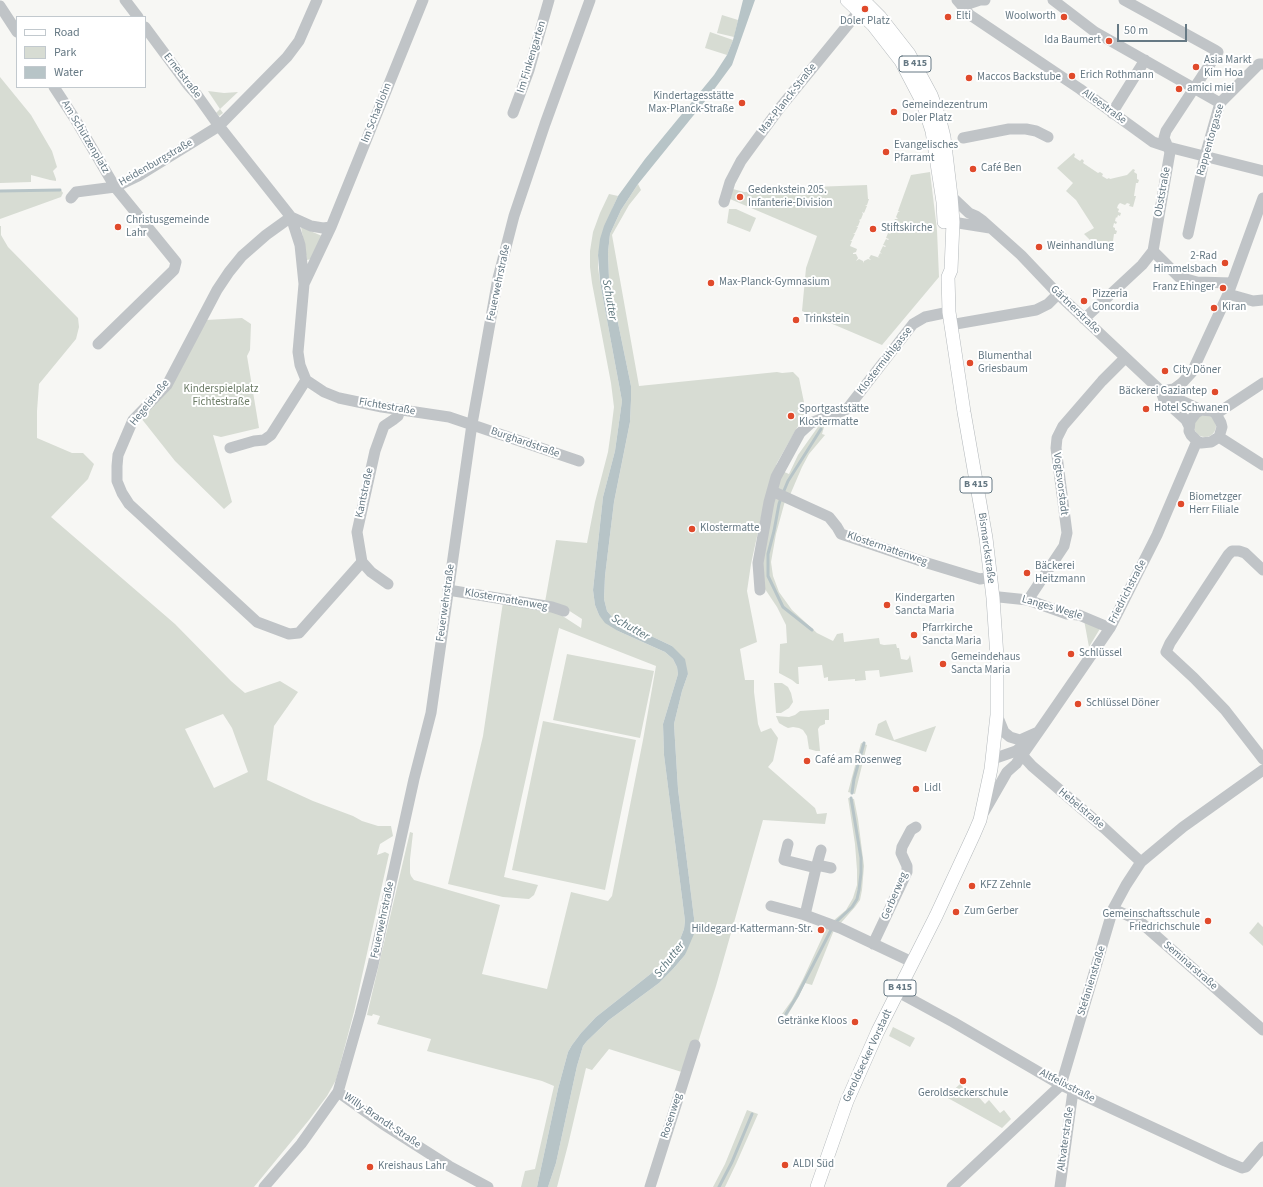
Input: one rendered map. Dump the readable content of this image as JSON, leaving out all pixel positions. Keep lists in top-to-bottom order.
{
  "streets": {
    "main road": ["B 415", "Bismarckstraße", "Geroldsecker Vorstadt"],
    "street": [
      "Im Finkengarten",
      "Ernetstraße",
      "Max-Planck-Straße",
      "Alleestraße",
      "Im Schadlohn",
      "Am Schützenplatz",
      "Rappentorgasse",
      "Heidenburgstraße",
      "Obststraße",
      "Feuerwehrstraße",
      "Gärtnerstraße",
      "Klostermühlgasse",
      "Hegelstraße",
      "Fichtestraße",
      "Burghardstraße",
      "Vogtsvorstadt",
      "Kantstraße",
      "Klostermattenweg",
      "Friedrichstraße",
      "Langes Wegle",
      "Hebelstraße",
      "Gerberweg",
      "Seminarstraße",
      "Stefanienstraße",
      "Altfelixstraße",
      "Rosenweg",
      "Willy-Brandt-Straße",
      "Altvaterstraße"
    ]
  },
  "crossings": [
    ["B 415", "Max-Planck-Straße"],
    ["B 415", "Gärtnerstraße"],
    ["B 415", "Bismarckstraße"],
    ["Ernetstraße", "Heidenburgstraße"],
    ["Alleestraße", "Rappentorgasse"],
    ["Alleestraße", "Obststraße"],
    ["Am Schützenplatz", "Heidenburgstraße"],
    ["Obststraße", "Gärtnerstraße"],
    ["Feuerwehrstraße", "Fichtestraße"],
    ["Feuerwehrstraße", "Burghardstraße"],
    ["Feuerwehrstraße", "Klostermattenweg"],
    ["Feuerwehrstraße", "Willy-Brandt-Straße"],
    ["Gärtnerstraße", "Klostermühlgasse"],
    ["Gärtnerstraße", "Vogtsvorstadt"],
    ["Gärtnerstraße", "Friedrichstraße"],
    ["Klostermühlgasse", "Bismarckstraße"],
    ["Klostermühlgasse", "Klostermattenweg"],
    ["Hegelstraße", "Kantstraße"],
    ["Fichtestraße", "Burghardstraße"],
    ["Fichtestraße", "Kantstraße"],
    ["Vogtsvorstadt", "Langes Wegle"],
    ["Bismarckstraße", "Klostermattenweg"],
    ["Bismarckstraße", "Friedrichstraße"],
    ["Bismarckstraße", "Langes Wegle"],
    ["Bismarckstraße", "Geroldsecker Vorstadt"],
    ["Friedrichstraße", "Langes Wegle"],
    ["Friedrichstraße", "Hebelstraße"],
    ["Friedrichstraße", "Geroldsecker Vorstadt"],
    ["Hebelstraße", "Stefanienstraße"],
    ["Seminarstraße", "Stefanienstraße"],
    ["Stefanienstraße", "Altfelixstraße"],
    ["Geroldsecker Vorstadt", "Altfelixstraße"],
    ["Altfelixstraße", "Altvaterstraße"]
  ],
  "water": ["Schutter"],
  "parks": ["Kinderspielplatz Fichtestraße"],
  "places": [
    "Doler Platz",
    "Elti",
    "Woolworth",
    "Ida Baumert",
    "Asia Markt Kim Hoa",
    "Erich Rothmann",
    "Maccos Backstube",
    "amici miei",
    "Kindertagesstätte Max-Planck-Straße",
    "Gemeindezentrum Doler Platz",
    "Evangelisches Pfarramt",
    "Café Ben",
    "Gedenkstein 205. Infanterie-Division",
    "Christusgemeinde Lahr",
    "Stiftskirche",
    "Weinhandlung",
    "2-Rad Himmelsbach",
    "Max-Planck-Gymnasium",
    "Franz Ehinger",
    "Pizzeria Concordia",
    "Kiran",
    "Trinkstein",
    "Blumenthal Griesbaum",
    "City Döner",
    "Bäckerei Gaziantep",
    "Hotel Schwanen",
    "Sportgaststätte Klostermatte",
    "Biometzger Herr Filiale",
    "Klostermatte",
    "Bäckerei Heitzmann",
    "Kindergarten Sancta Maria",
    "Pfarrkirche Sancta Maria",
    "Schlüssel",
    "Gemeindehaus Sancta Maria",
    "Schlüssel Döner",
    "Café am Rosenweg",
    "Lidl",
    "KFZ Zehnle",
    "Zum Gerber",
    "Gemeinschaftsschule Friedrichschule",
    "Hildegard-Kattermann-Str.",
    "Getränke Kloos",
    "Geroldseckerschule",
    "ALDI Süd",
    "Kreishaus Lahr"
  ],
  "legend": ["Road", "Park", "Water"],
  "scale_bar": "50 m"
}
